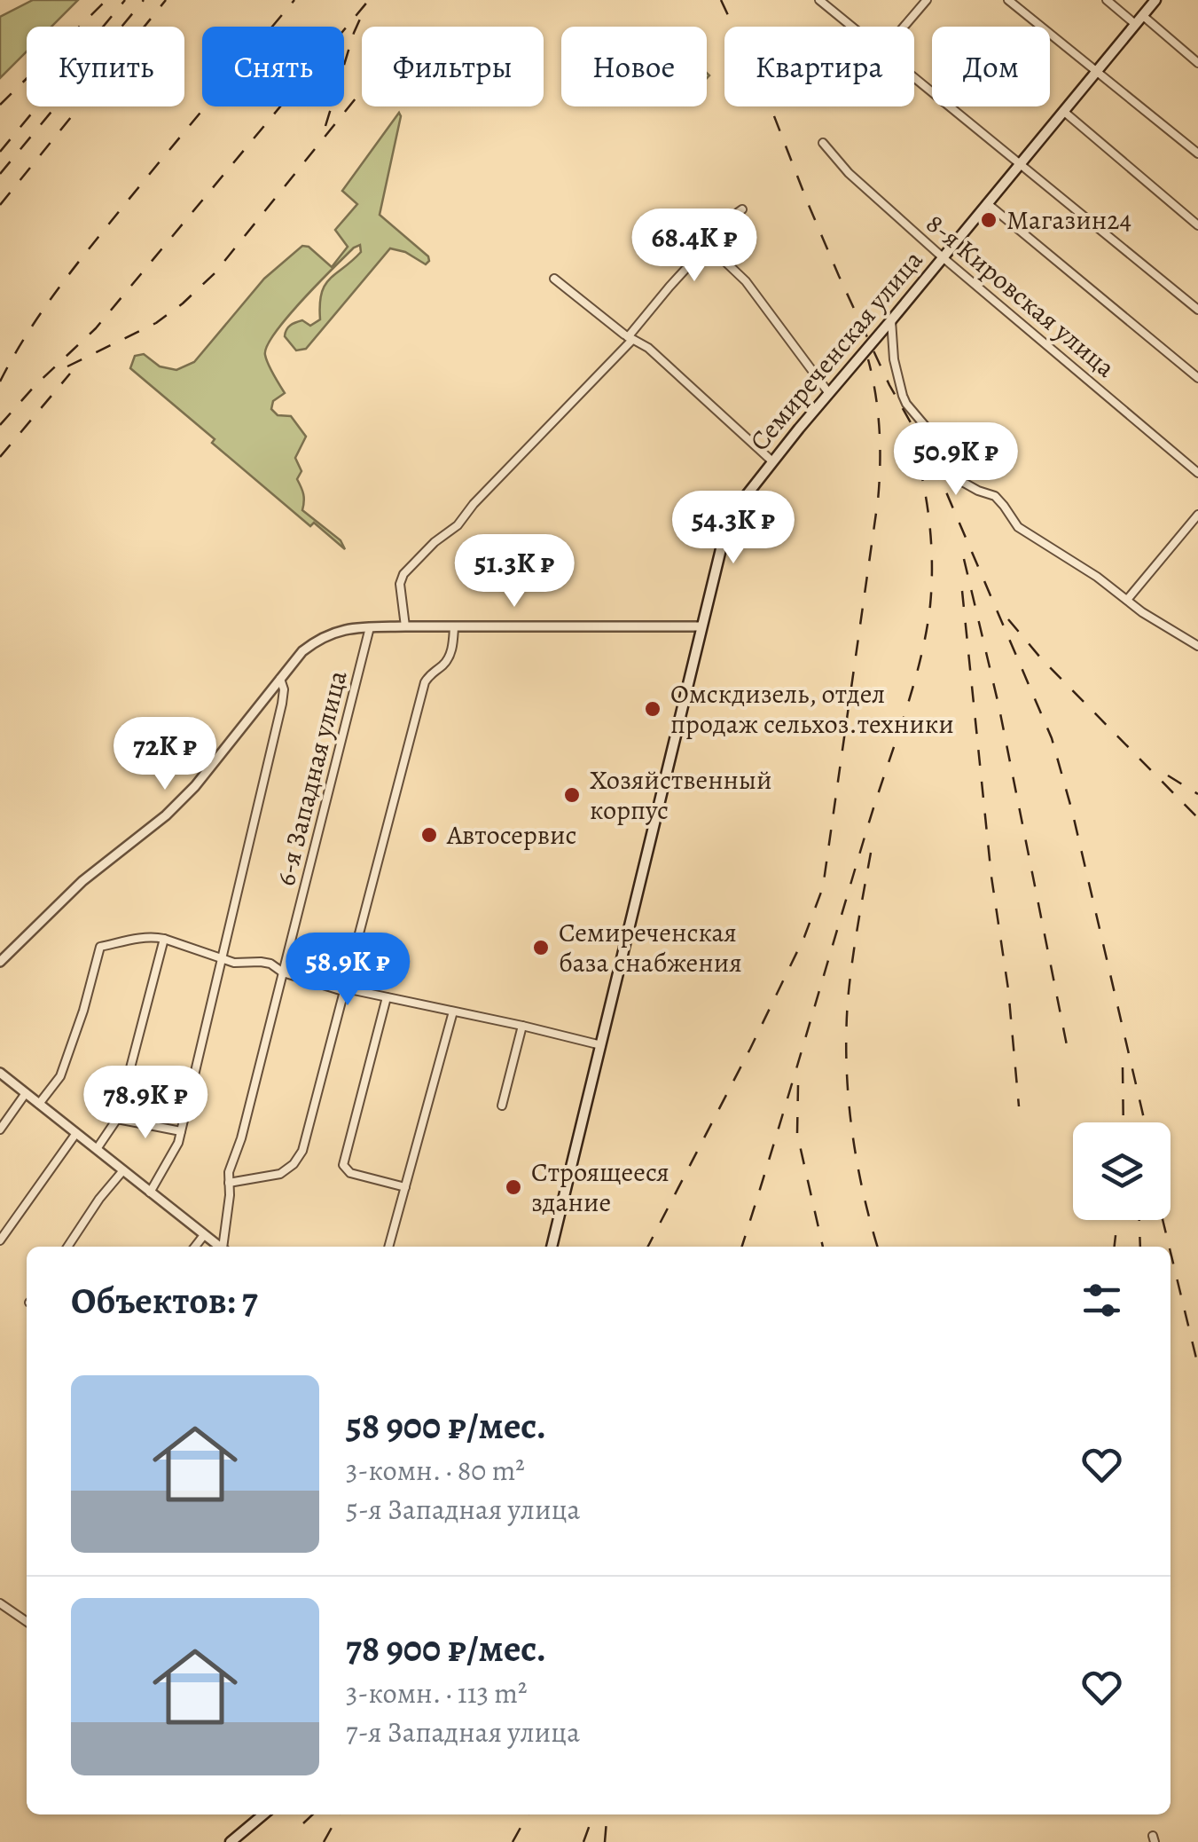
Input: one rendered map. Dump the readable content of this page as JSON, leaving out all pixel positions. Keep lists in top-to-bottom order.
{
  "streets": {
    "main road": ["Семиреченская улица"],
    "street": ["8-я Кировская улица", "6-я Западная улица"]
  },
  "crossings": [
    ["8-я Кировская улица", "Семиреченская улица"]
  ],
  "places": [
    "Магазин24",
    "Омскдизель, отдел продаж сельхоз.техники",
    "Хозяйственный корпус",
    "Автосервис",
    "Семиреченская база снабжения",
    "Строящееся здание"
  ],
  "page": {
    "chip": [
      "Купить",
      "Снять",
      "Фильтры",
      "Новое",
      "Квартира",
      "Дом"
    ],
    "price": [
      "68.4K ₽",
      "50.9K ₽",
      "54.3K ₽",
      "51.3K ₽",
      "72K ₽",
      "58.9K ₽",
      "78.9K ₽"
    ],
    "heading": "Объектов: 7",
    "list": [
      {
        "name": "58 900 ₽/мес.",
        "note": "3-комн. · 80 m² · 5-я Западная улица"
      },
      {
        "name": "78 900 ₽/мес.",
        "note": "3-комн. · 113 m² · 7-я Западная улица"
      }
    ]
  }
}
